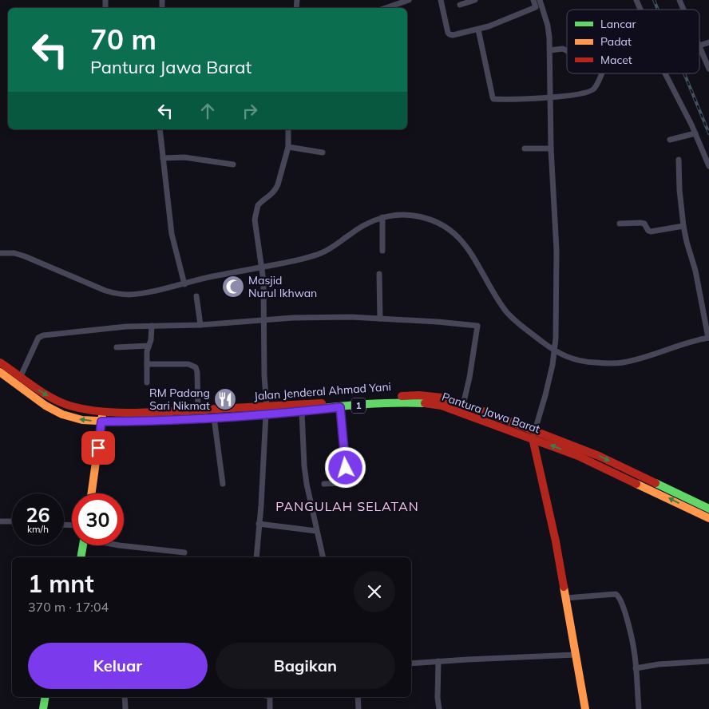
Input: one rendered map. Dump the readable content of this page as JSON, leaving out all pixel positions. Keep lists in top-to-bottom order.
{
  "streets": {
    "main road": ["Jalan Jenderal Ahmad Yani", "1", "Pantura Jawa Barat"]
  },
  "crossings": [
    ["Jalan Jenderal Ahmad Yani", "Pantura Jawa Barat"]
  ],
  "one_way": ["Jalan Jenderal Ahmad Yani", "Pantura Jawa Barat"],
  "districts": ["PANGULAH SELATAN"],
  "places": {
    "mosque": ["Masjid Nurul Ikhwan"],
    "restaurant": ["RM Padang Sari Nikmat"]
  },
  "legend": ["Lancar", "Padat", "Macet"],
  "page": {
    "turn": ["70 m", "Pantura Jawa Barat"],
    "speed": "26 km/h",
    "limit": "30",
    "heading": ["1 mnt", "370 m · 17:04"],
    "buttons": ["Keluar", "Bagikan"]
  }
}
